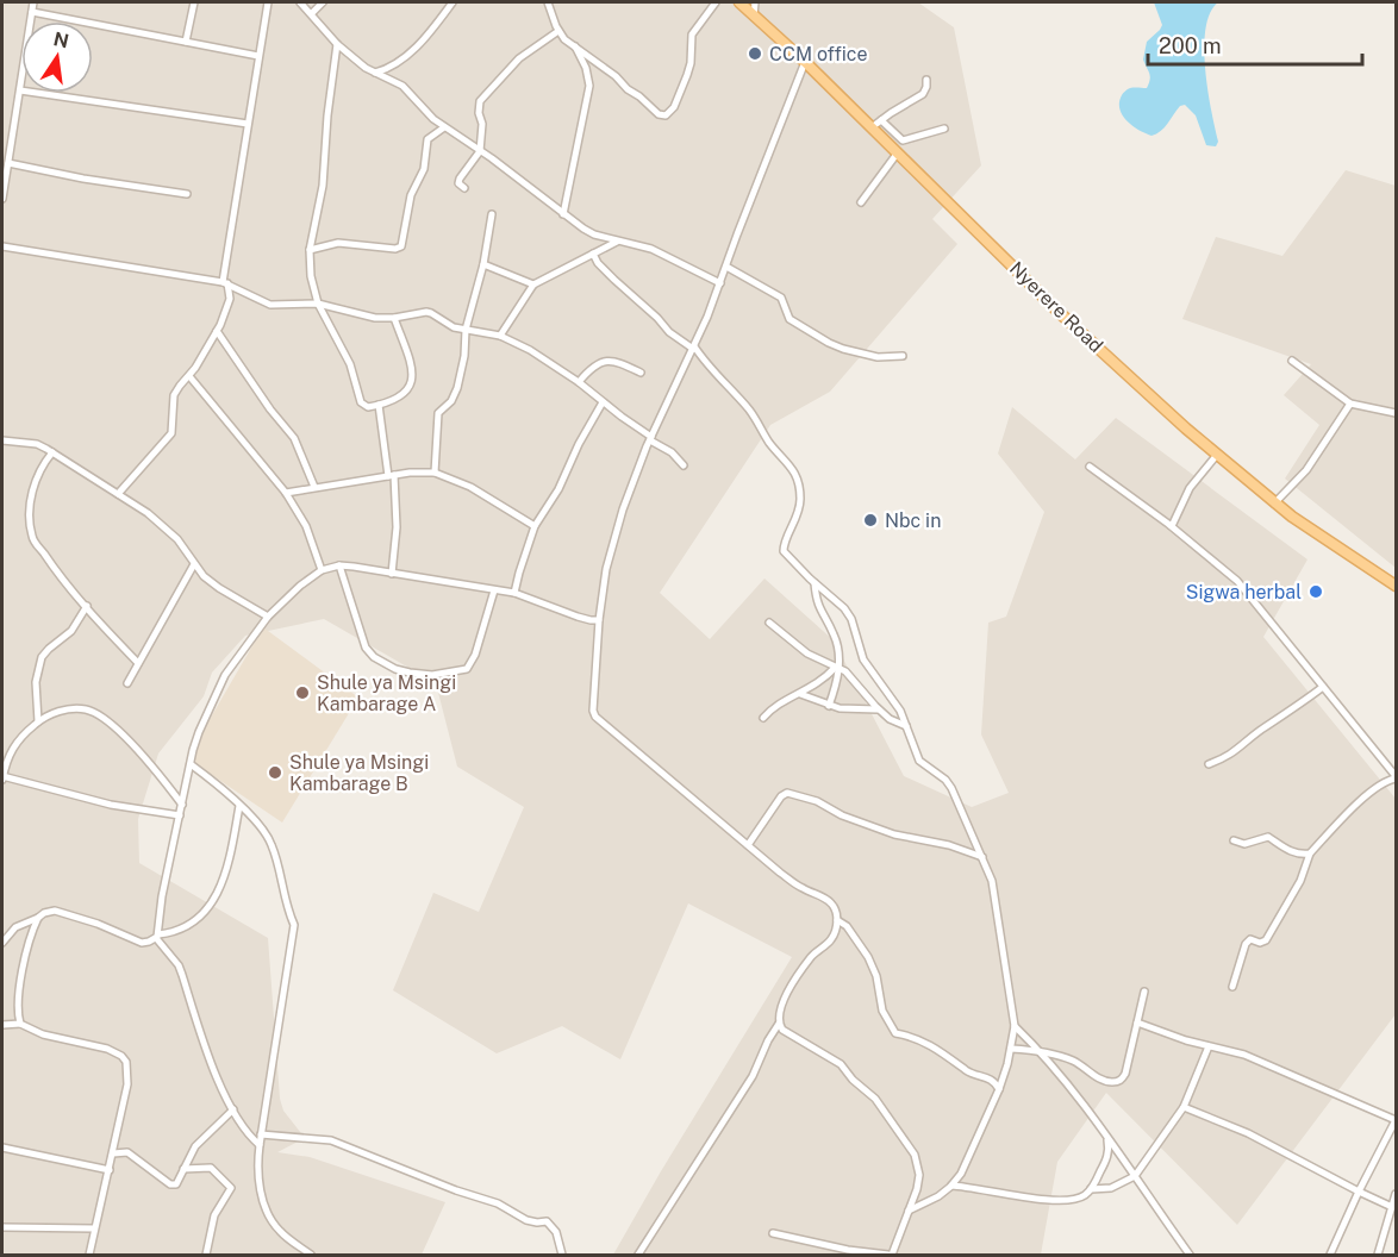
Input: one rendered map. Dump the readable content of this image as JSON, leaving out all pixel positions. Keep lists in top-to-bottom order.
{
  "streets": {
    "main road": ["Nyerere Road"]
  },
  "places": [
    "CCM office",
    "Nbc in",
    "Sigwa herbal",
    "Shule ya Msingi Kambarage A",
    "Shule ya Msingi Kambarage B"
  ],
  "scale_bar": "200 m",
  "north": "top"
}
